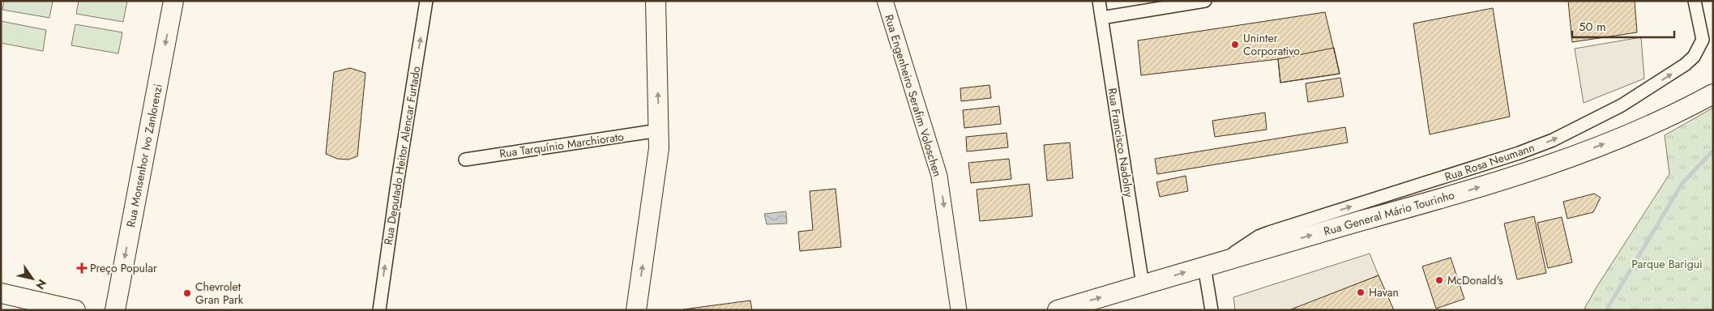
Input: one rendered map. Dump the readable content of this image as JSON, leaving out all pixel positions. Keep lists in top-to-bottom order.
{
  "streets": {
    "main road": ["Rua Monsenhor Ivo Zanlorenzi", "Rua General Mário Tourinho"],
    "street": [
      "Rua Engenheiro Serafim Voloschen",
      "Rua Francisco Nadolny",
      "Rua Tarquínio Marchiorato",
      "Rua Deputado Heitor Alencar Furtado",
      "Rua Rosa Neumann"
    ]
  },
  "crossings": [
    ["Rua Francisco Nadolny", "Rua General Mário Tourinho"],
    ["Rua Rosa Neumann", "Rua General Mário Tourinho"]
  ],
  "one_way": [
    "Rua Engenheiro Serafim Voloschen",
    "Rua Monsenhor Ivo Zanlorenzi",
    "Rua Deputado Heitor Alencar Furtado",
    "Rua Rosa Neumann",
    "Rua General Mário Tourinho"
  ],
  "parks": ["Parque Barigui"],
  "places": {
    "other": [
      "Uninter Corporativo",
      "McDonald's",
      "Havan",
      "Chevrolet Gran Park"
    ],
    "health": ["Preço Popular"]
  },
  "scale_bar": "50 m",
  "north": "bottom right"
}
